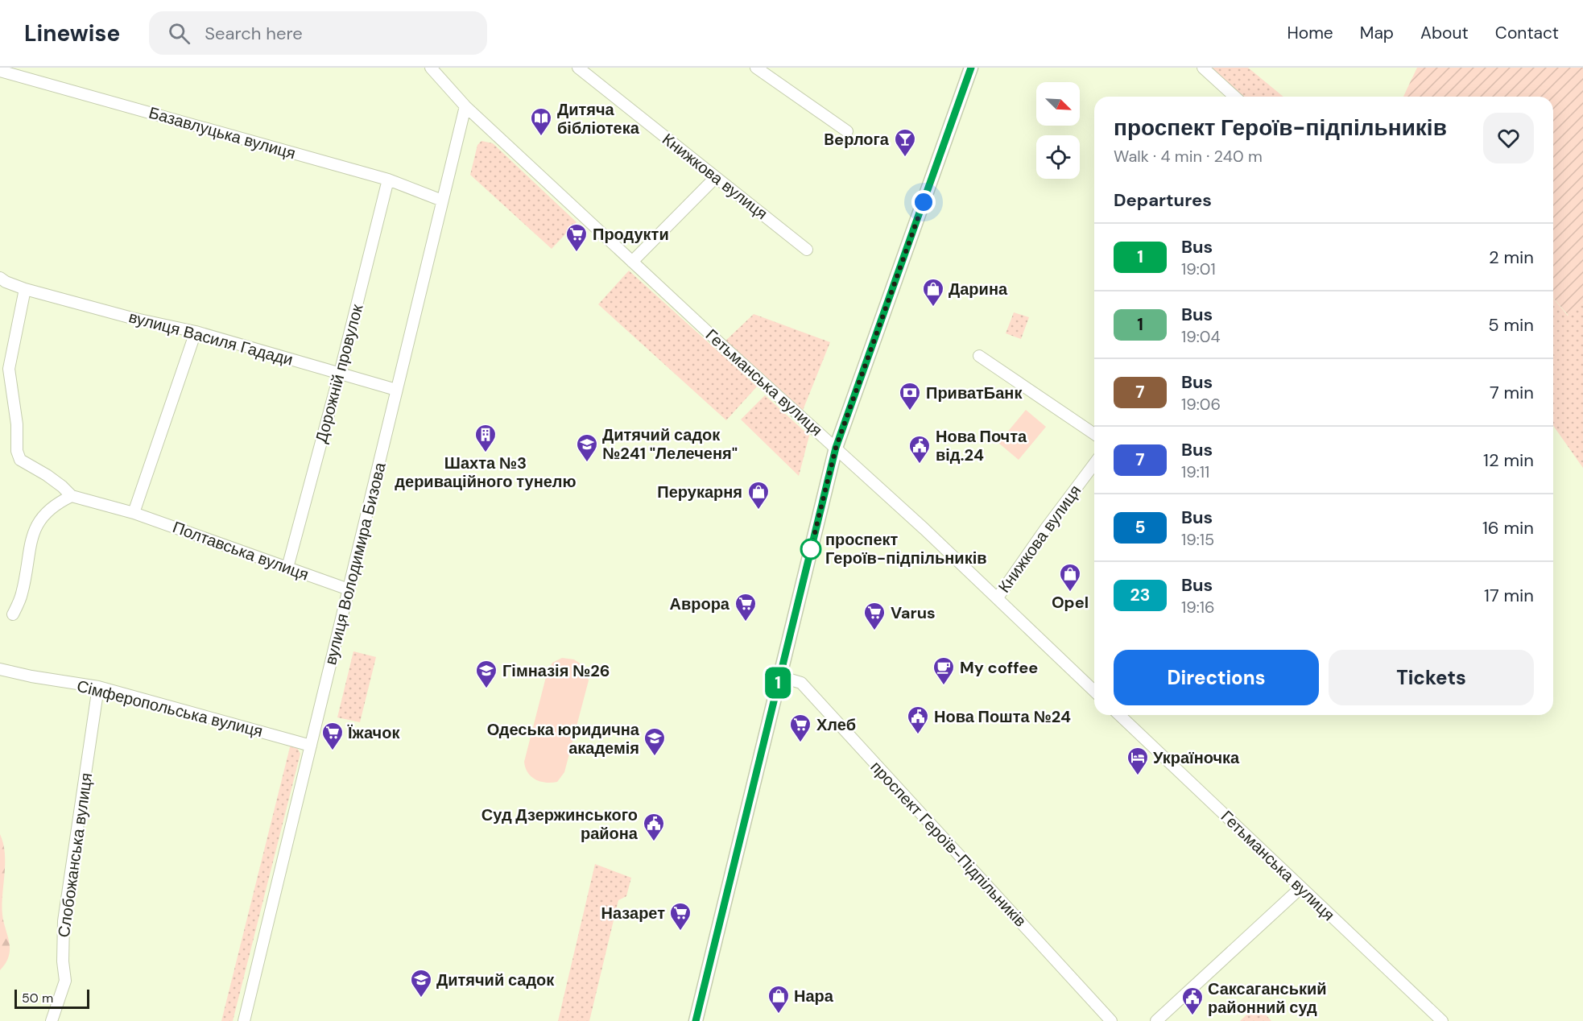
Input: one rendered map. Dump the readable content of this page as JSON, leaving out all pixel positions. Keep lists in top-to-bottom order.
{
  "streets": {
    "street": [
      "Базавлуцька вулиця",
      "Книжкова вулиця",
      "вулиця Василя Гадади",
      "Дорожній провулок",
      "Гетьманська вулиця",
      "Полтавська вулиця",
      "вулиця Володимира Бизова",
      "Сімферопольська вулиця",
      "проспект Героїв-Підпільників",
      "Слобожанська вулиця"
    ]
  },
  "crossings": [
    ["Базавлуцька вулиця", "Дорожній провулок"],
    ["Базавлуцька вулиця", "вулиця Володимира Бизова"],
    ["Книжкова вулиця", "Гетьманська вулиця"],
    ["вулиця Василя Гадади", "Дорожній провулок"],
    ["вулиця Василя Гадади", "вулиця Володимира Бизова"],
    ["Дорожній провулок", "Полтавська вулиця"],
    ["Гетьманська вулиця", "вулиця Володимира Бизова"],
    ["Полтавська вулиця", "вулиця Володимира Бизова"],
    ["вулиця Володимира Бизова", "Сімферопольська вулиця"],
    ["Сімферопольська вулиця", "Слобожанська вулиця"]
  ],
  "places": {
    "library": ["Дитяча бібліотека"],
    "bar": ["Beрлога"],
    "supermarket": [
      "Продукти",
      "Аврора",
      "Varus",
      "Хлеб",
      "Їжачок",
      "Назарет"
    ],
    "shop": [
      "Дарина",
      "Перукарня",
      "Opel",
      "Нара"
    ],
    "bank": ["ПриватБанк"],
    "building": ["Шахта №3 дериваційного тунелю"],
    "school or university": [
      "Дитячий садок №241 \"Лелеченя\"",
      "Гімназія №26",
      "Одеська юридична академія",
      "Дитячий садок"
    ],
    "public building": [
      "Нова Почта від.24",
      "Нова Пошта №24",
      "Суд Дзержинського района",
      "Саксаганський районний суд"
    ],
    "other": ["проспект Героїв-підпільників"],
    "cafe": ["My coffee"],
    "hotel": ["Україночка"]
  },
  "lines": ["bus line 1"],
  "scale_bar": "50 m",
  "north": "bottom right",
  "page": {
    "header": "Linewise",
    "search": "Search here",
    "nav": [
      "Home",
      "Map",
      "About",
      "Contact"
    ],
    "on_map": "1",
    "heading": [
      ["проспект Героїв-підпільників", "Walk · 4 min · 240 m"],
      "Departures"
    ],
    "list": [
      {
        "mark": "1",
        "name": "Bus",
        "note": "19:01",
        "value": "2 min"
      },
      {
        "mark": "1",
        "name": "Bus",
        "note": "19:04",
        "value": "5 min"
      },
      {
        "mark": "7",
        "name": "Bus",
        "note": "19:06",
        "value": "7 min"
      },
      {
        "mark": "7",
        "name": "Bus",
        "note": "19:11",
        "value": "12 min"
      },
      {
        "mark": "5",
        "name": "Bus",
        "note": "19:15",
        "value": "16 min"
      },
      {
        "mark": "23",
        "name": "Bus",
        "note": "19:16",
        "value": "17 min"
      }
    ],
    "buttons": ["Directions", "Tickets"],
    "scale": "50 m"
  }
}
